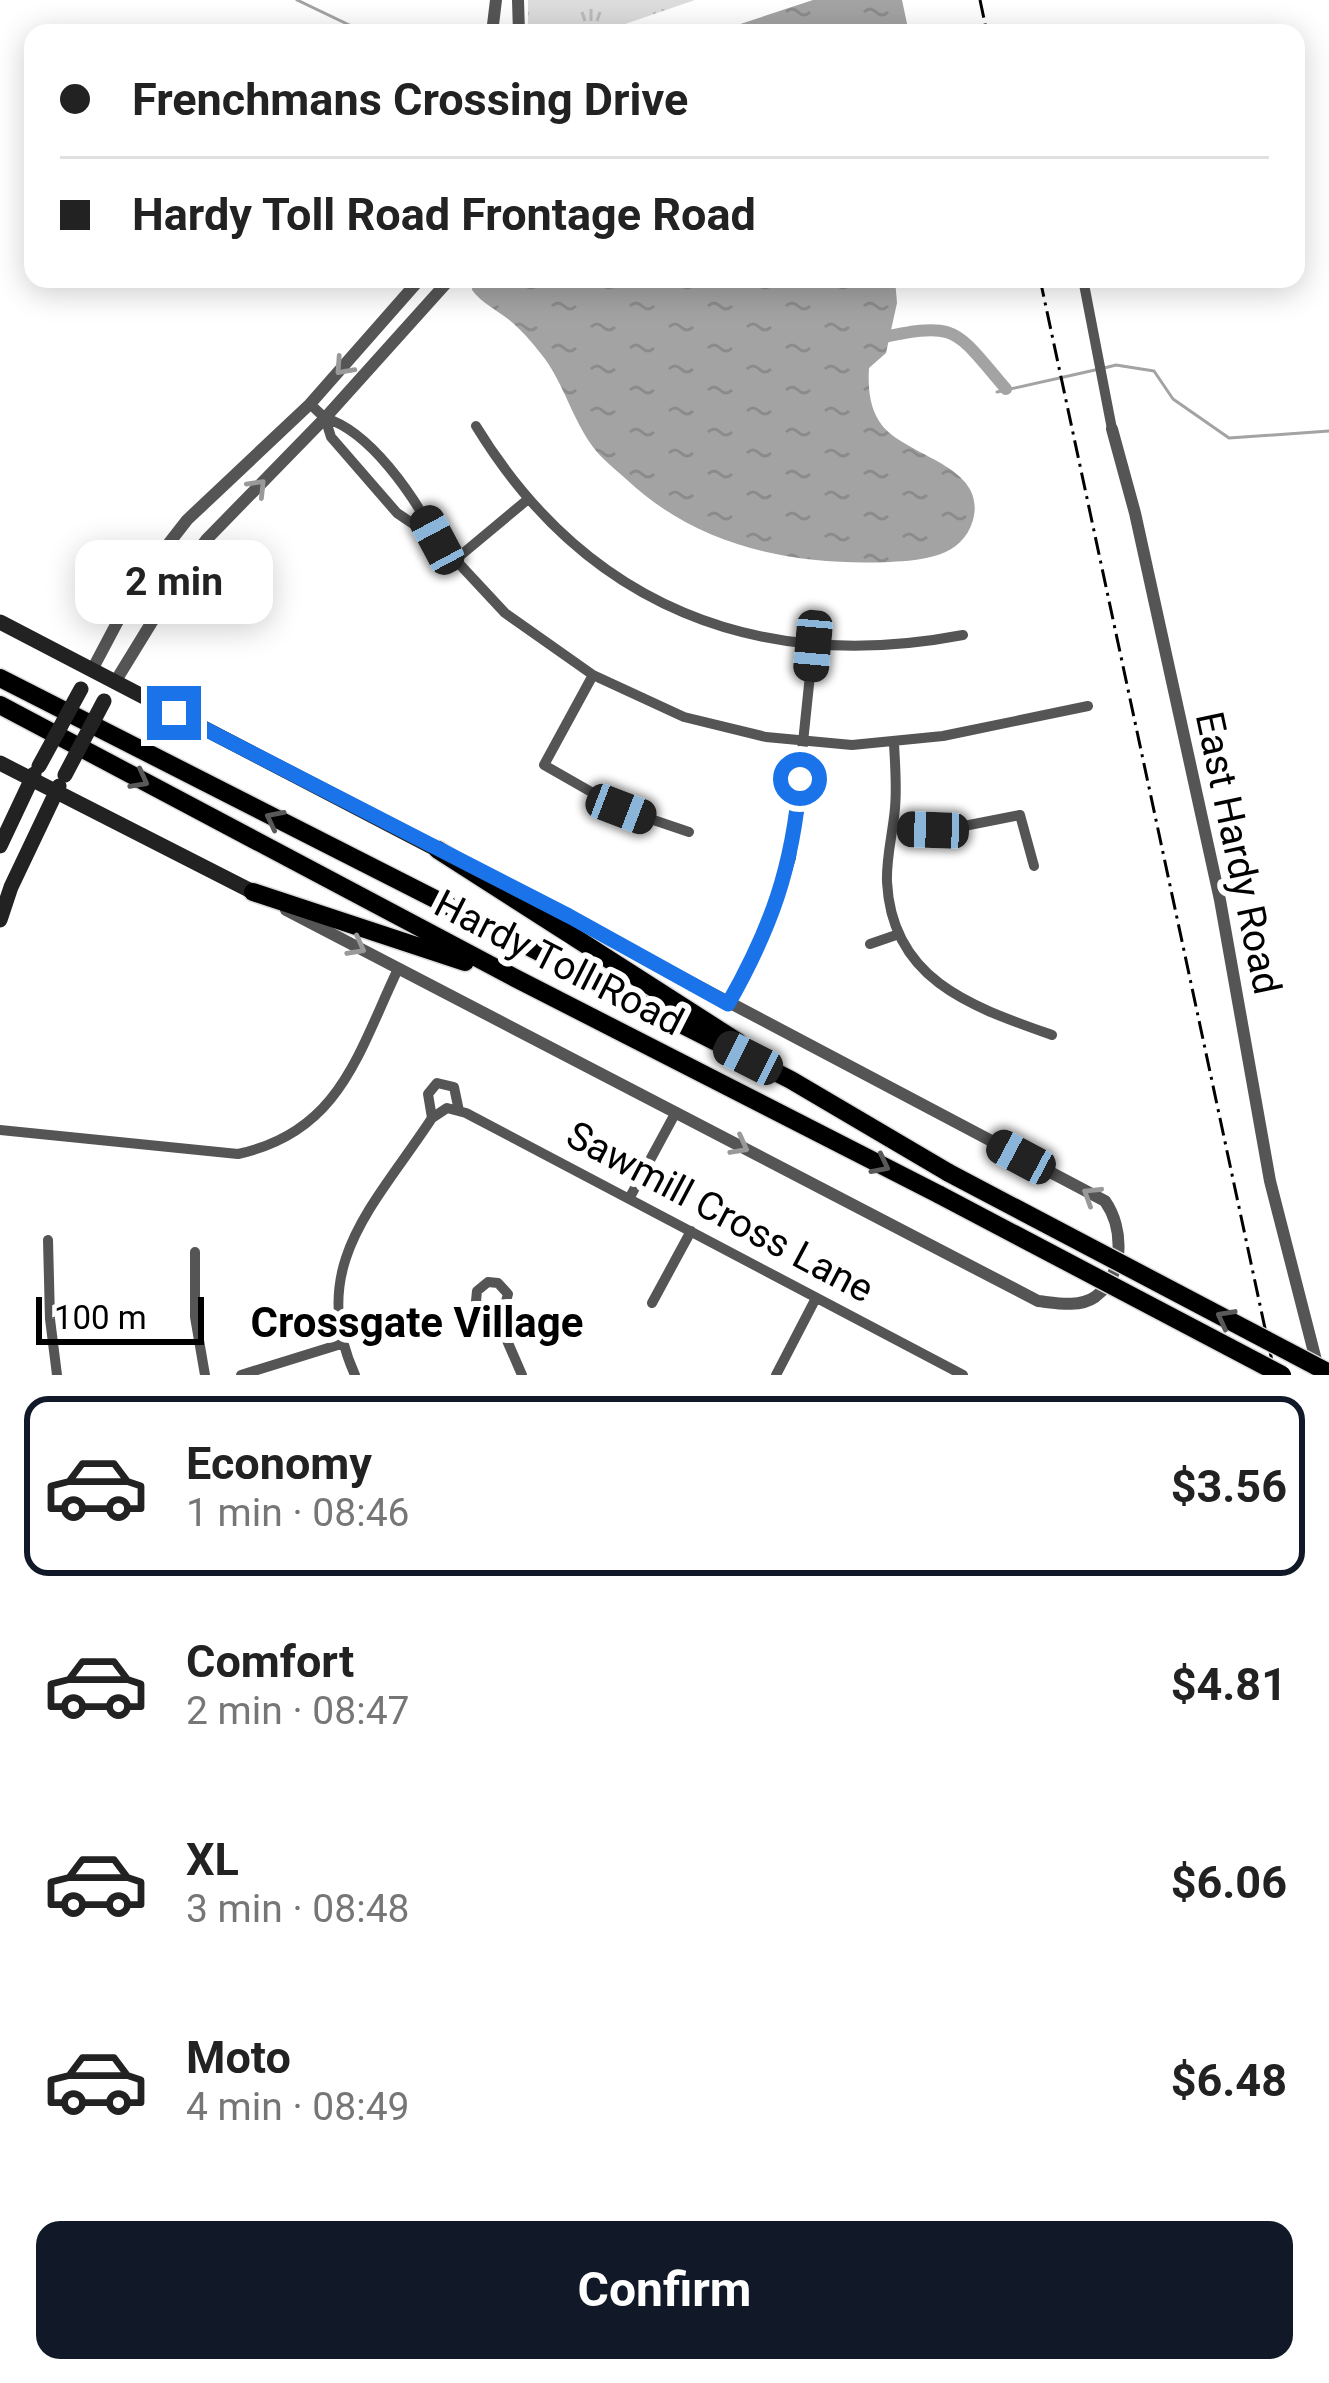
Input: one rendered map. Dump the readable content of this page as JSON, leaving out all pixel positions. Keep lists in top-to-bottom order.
{
  "streets": {
    "highway": ["Hardy Toll Road"],
    "street": ["East Hardy Road", "Sawmill Cross Lane"]
  },
  "districts": ["Crossgate Village"],
  "scale_bar": "100 m",
  "page": {
    "banner": ["Frenchmans Crossing Drive", "Hardy Toll Road Frontage Road"],
    "bubble": "2 min",
    "scale": "100 m",
    "list": [
      {
        "name": "Economy",
        "note": "1 min · 08:46",
        "value": "$3.56"
      },
      {
        "name": "Comfort",
        "note": "2 min · 08:47",
        "value": "$4.81"
      },
      {
        "name": "XL",
        "note": "3 min · 08:48",
        "value": "$6.06"
      },
      {
        "name": "Moto",
        "note": "4 min · 08:49",
        "value": "$6.48"
      }
    ],
    "buttons": "Confirm"
  }
}
